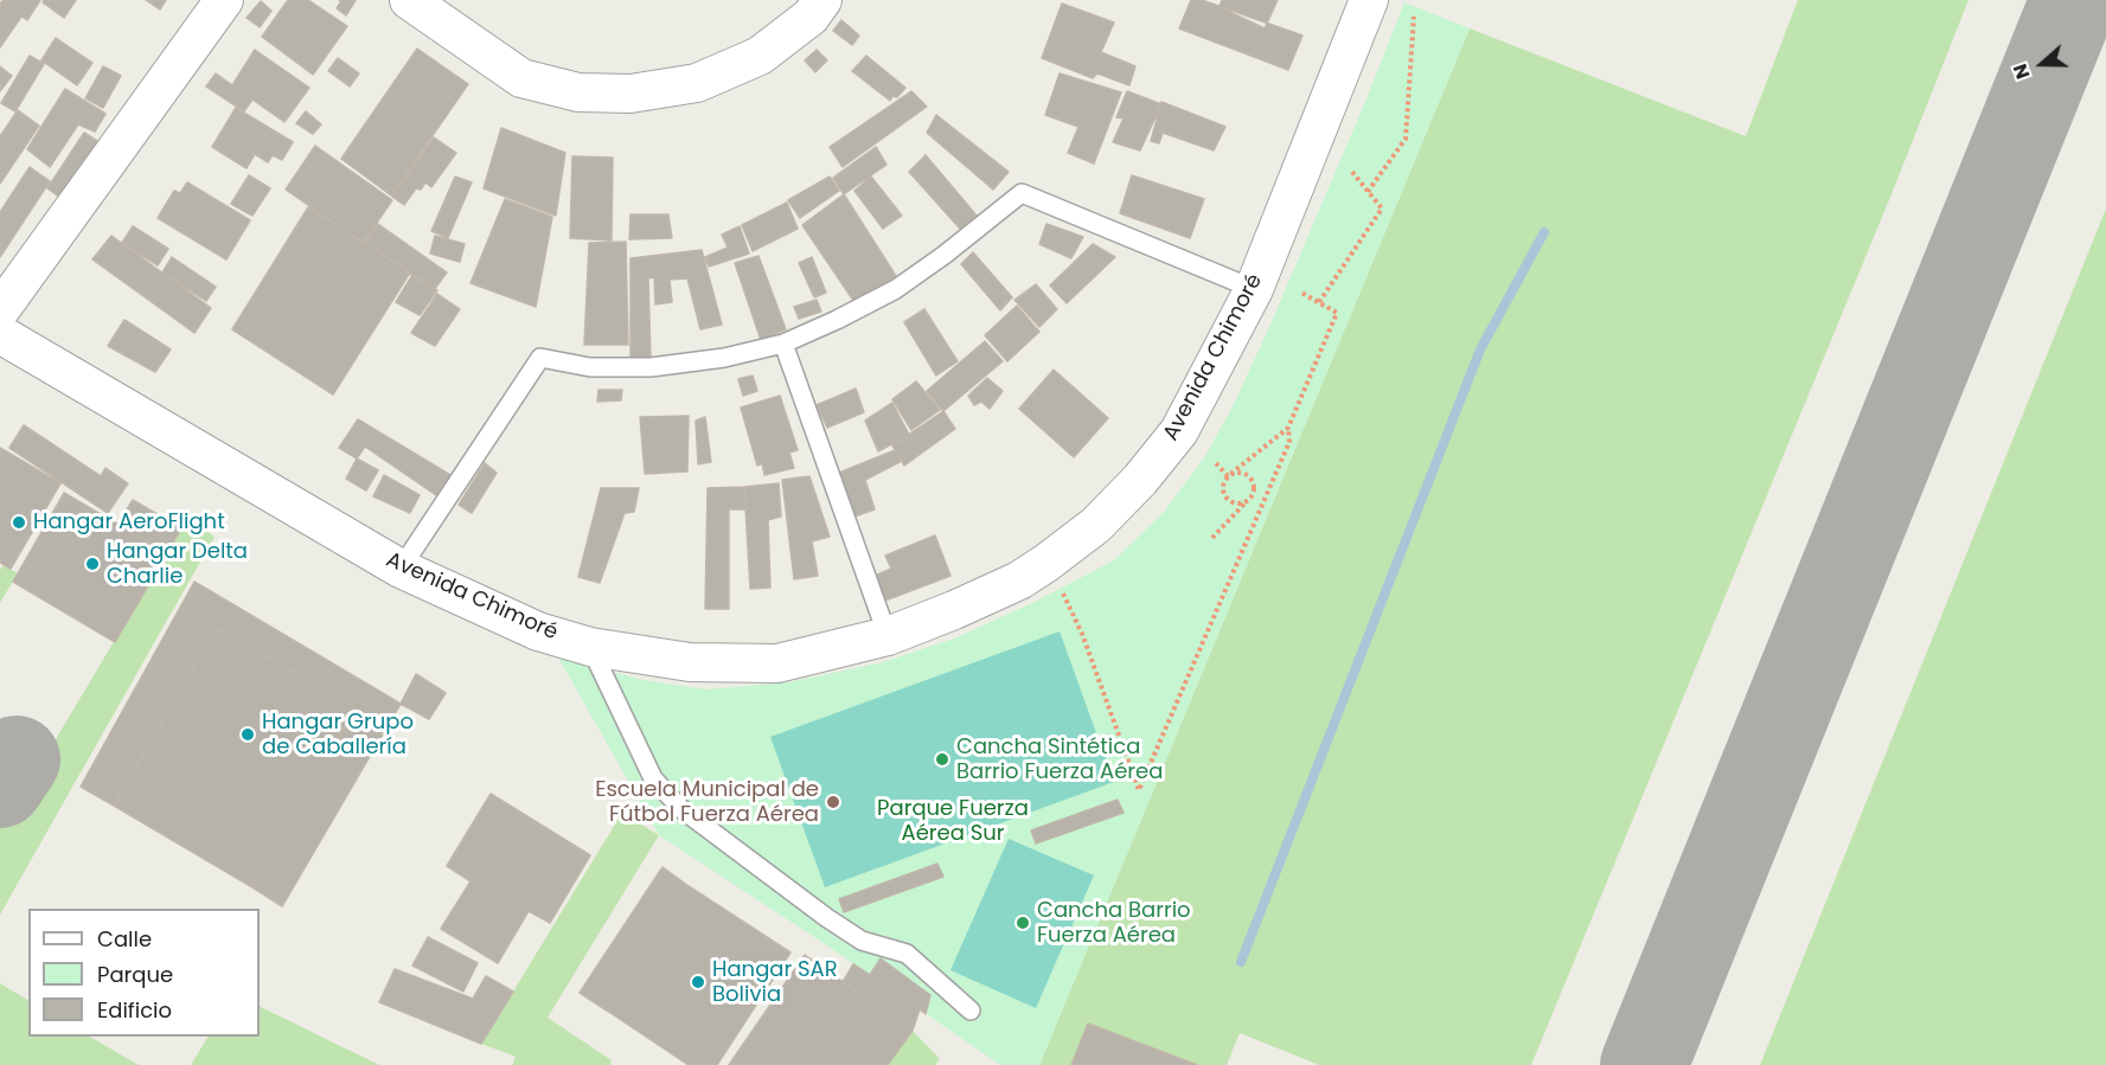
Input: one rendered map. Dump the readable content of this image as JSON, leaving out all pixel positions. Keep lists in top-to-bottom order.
{
  "streets": {
    "street": ["Avenida Chimoré"]
  },
  "parks": ["Parque Fuerza Aérea Sur"],
  "places": [
    "Hangar AeroFlight",
    "Hangar Delta Charlie",
    "Hangar Grupo de Caballería",
    "Cancha Sintética Barrio Fuerza Aérea",
    "Escuela Municipal de Fútbol Fuerza Aérea",
    "Cancha Barrio Fuerza Aérea",
    "Hangar SAR Bolivia"
  ],
  "legend": ["Calle", "Parque", "Edificio"],
  "north": "left"
}
